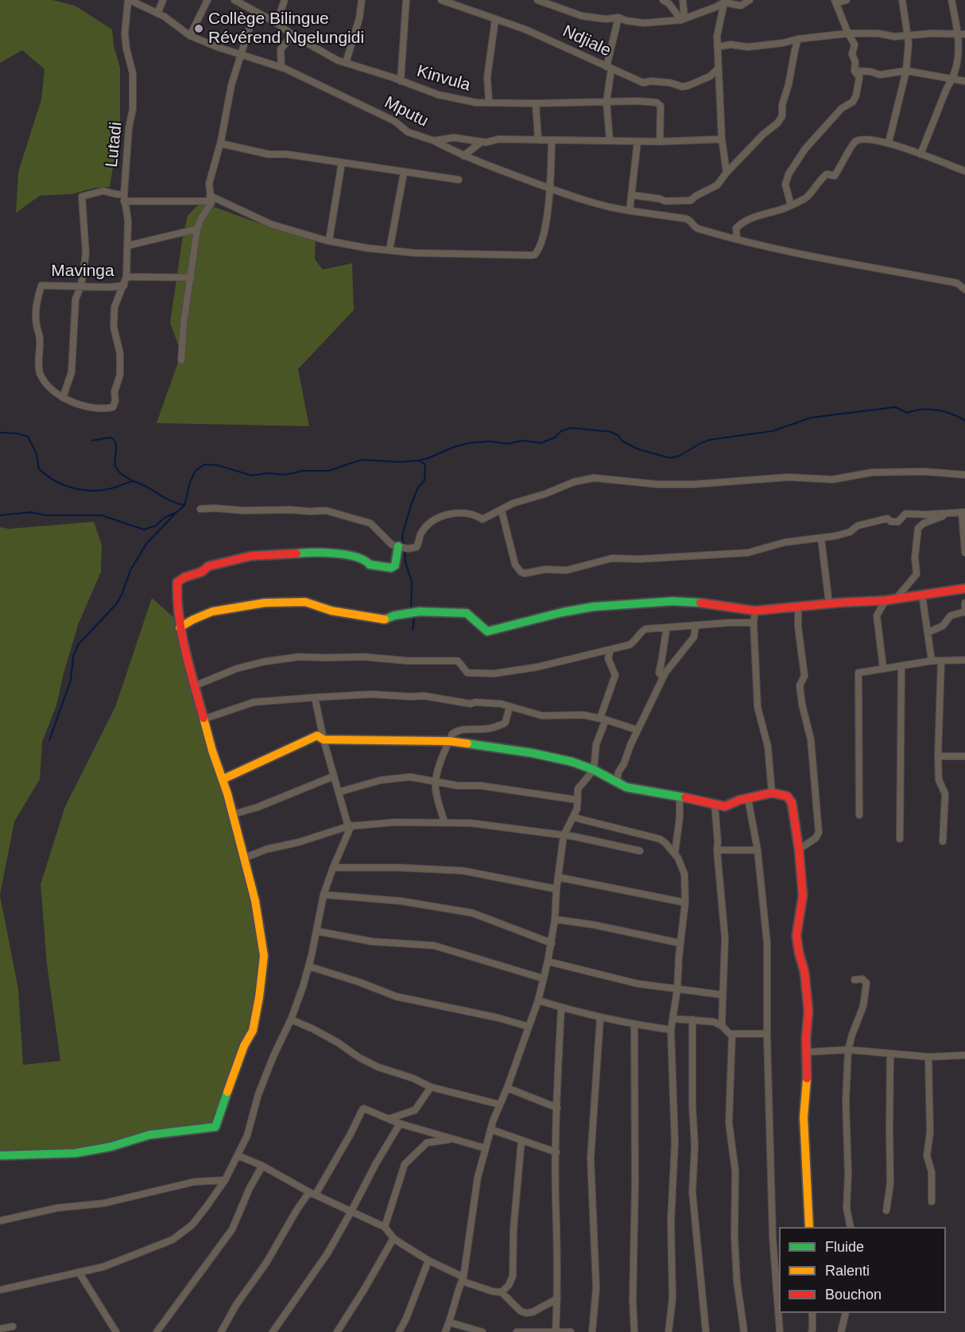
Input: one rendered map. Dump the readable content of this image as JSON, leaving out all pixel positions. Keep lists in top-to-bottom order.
{
  "streets": {
    "street": [
      "Ndjiale",
      "Kinvula",
      "Mputu",
      "Lutadi",
      "Mavinga"
    ]
  },
  "crossings": [
    ["Kinvula", "Mputu"],
    ["Mputu", "Lutadi"],
    ["Lutadi", "Mavinga"]
  ],
  "places": ["Collège Bilingue Révérend Ngelungidi"],
  "legend": ["Fluide", "Ralenti", "Bouchon"]
}
